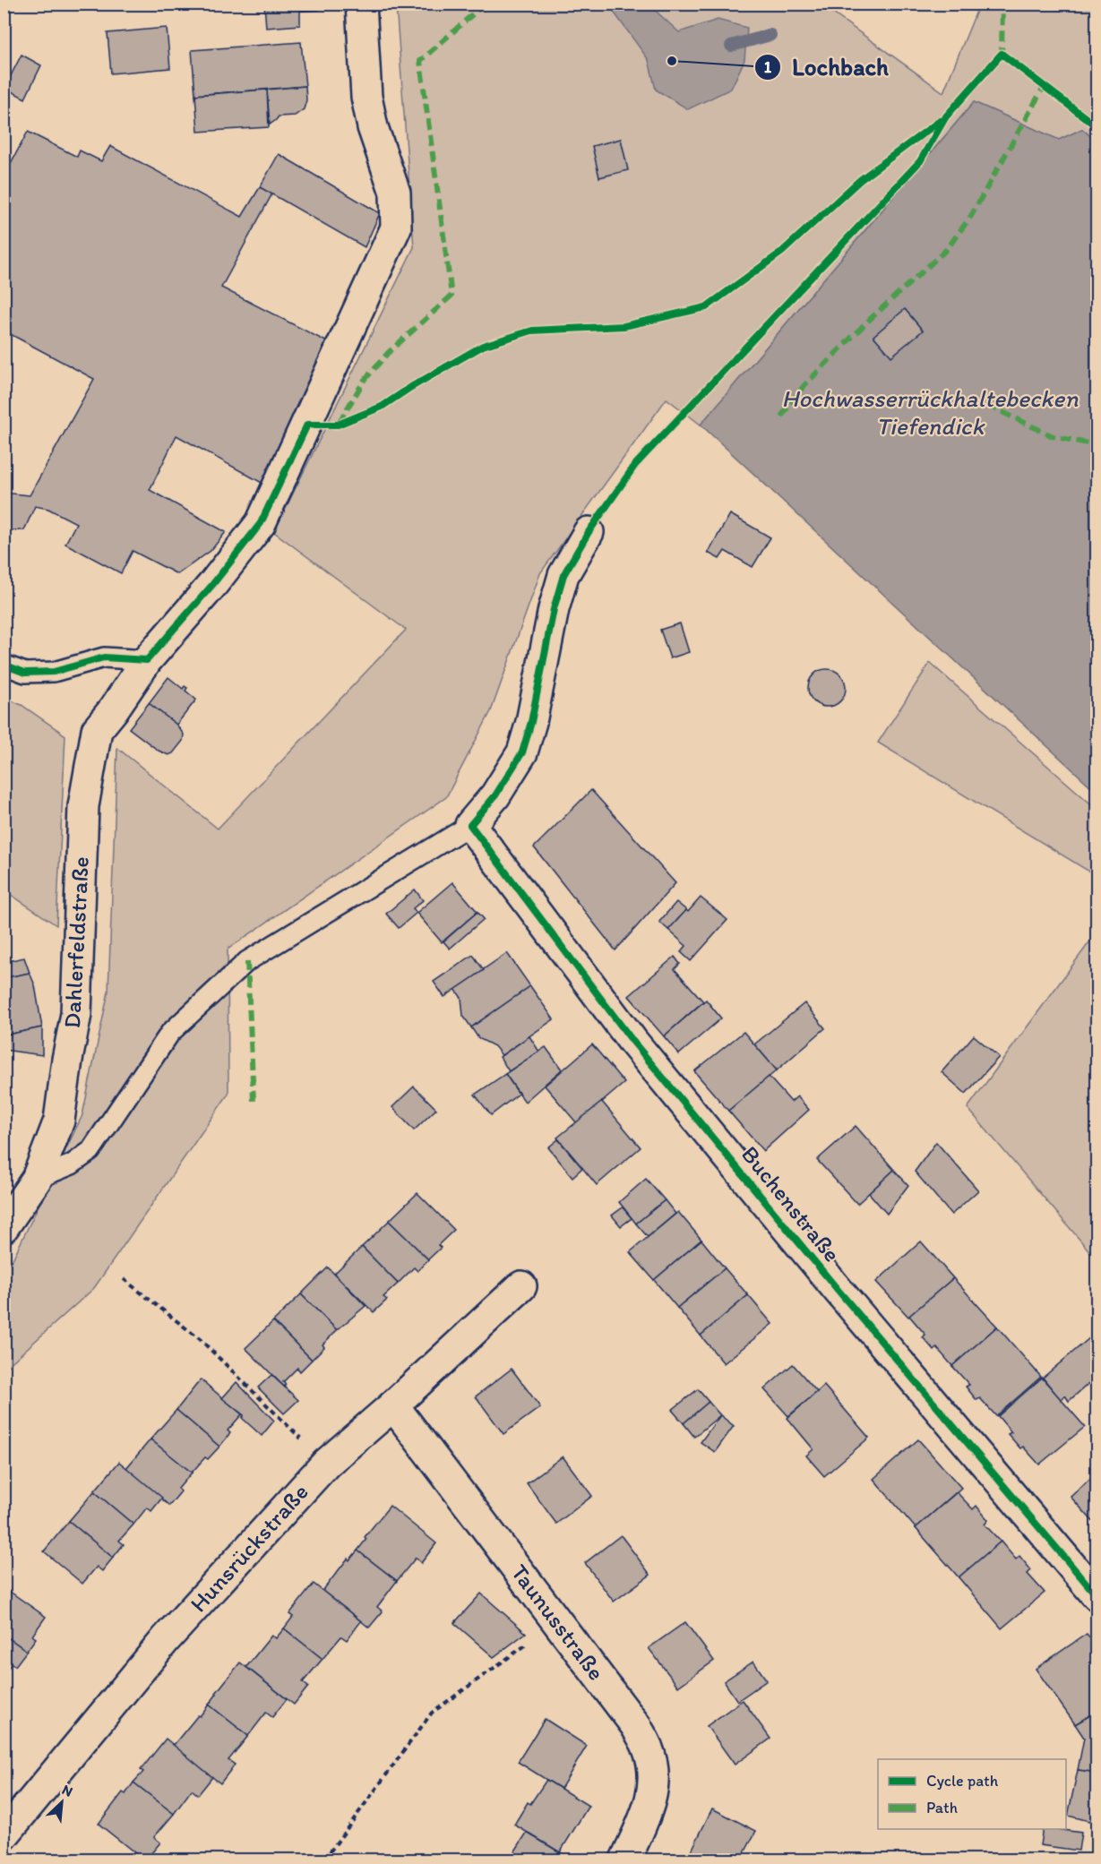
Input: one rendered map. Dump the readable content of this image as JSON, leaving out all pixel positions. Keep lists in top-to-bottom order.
{
  "streets": {
    "street": [
      "Dahlerfeldstraße",
      "Buchenstraße",
      "Hunsrückstraße",
      "Taunusstraße"
    ]
  },
  "crossings": [
    ["Hunsrückstraße", "Taunusstraße"]
  ],
  "water": ["Hochwasserrückhaltebecken Tiefendick"],
  "places": ["Lochbach"],
  "legend": ["Cycle path", "Path"],
  "north": "top right"
}
